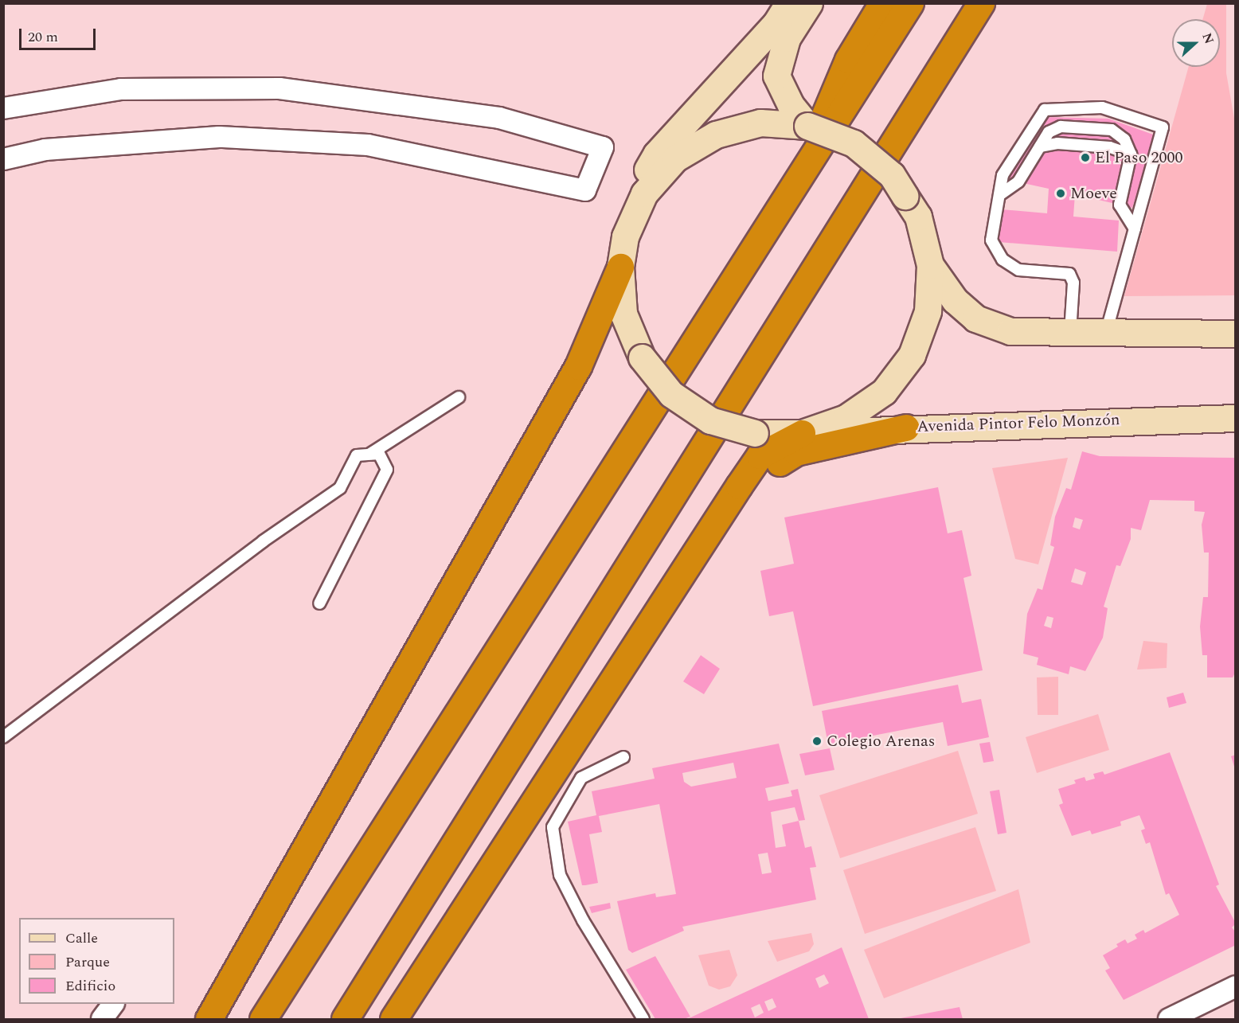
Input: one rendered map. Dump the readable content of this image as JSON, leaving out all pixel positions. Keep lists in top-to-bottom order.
{
  "streets": {
    "street": ["Avenida Pintor Felo Monzón"]
  },
  "places": ["El Paso 2000", "Moeve", "Colegio Arenas"],
  "legend": ["Calle", "Parque", "Edificio"],
  "scale_bar": "20 m",
  "north": "right"
}
